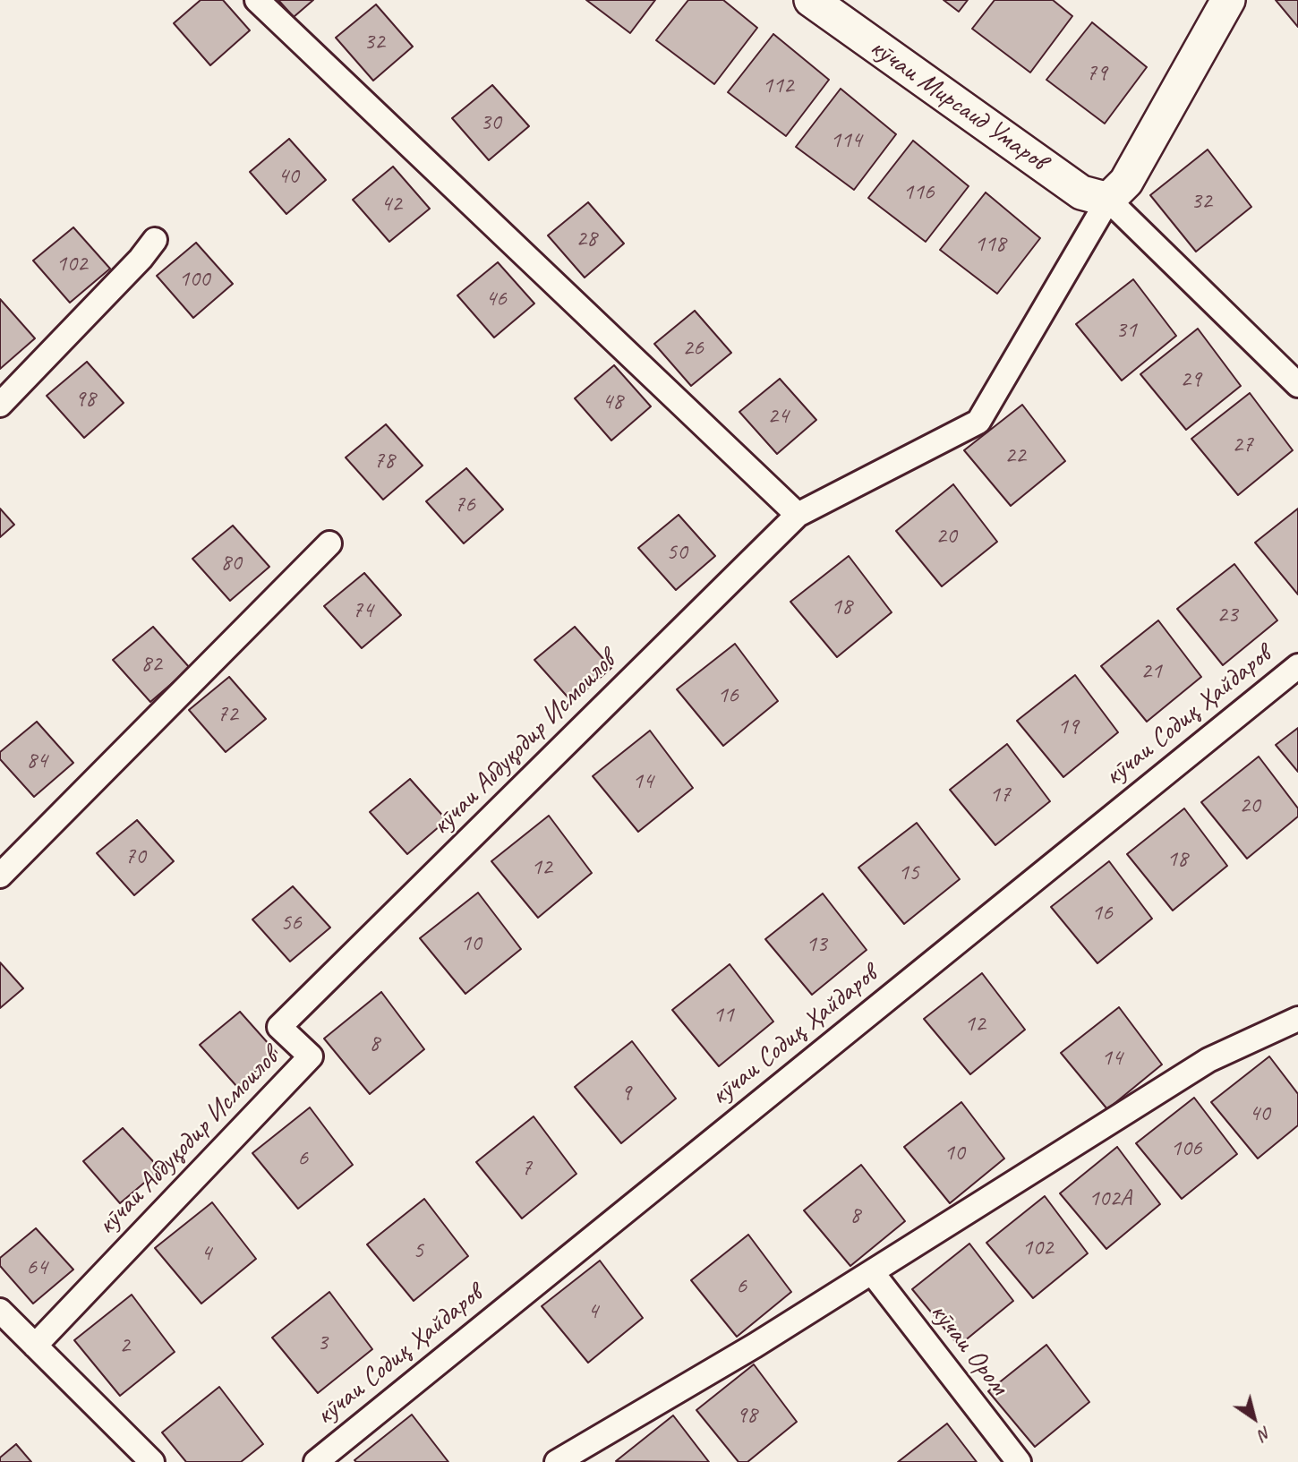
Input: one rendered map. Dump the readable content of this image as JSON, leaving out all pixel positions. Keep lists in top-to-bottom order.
{
  "streets": {
    "street": [
      "кӯчаи Мирсаид Умаров",
      "кӯчаи Содиқ Ҳайдаров",
      "кӯчаи Абдуқодир Исмоилов",
      "кӯчаи Ором"
    ]
  },
  "crossings": [
    ["кӯчаи Мирсаид Умаров", "кӯчаи Абдуқодир Исмоилов"]
  ],
  "house_numbers": [
    "32",
    "79",
    "112",
    "30",
    "114",
    "40",
    "116",
    "32",
    "42",
    "28",
    "118",
    "102",
    "100",
    "46",
    "31",
    "26",
    "29",
    "98",
    "48",
    "24",
    "27",
    "22",
    "78",
    "76",
    "20",
    "50",
    "80",
    "18",
    "74",
    "23",
    "82",
    "21",
    "16",
    "72",
    "19",
    "84",
    "14",
    "17",
    "20",
    "70",
    "18",
    "12",
    "15",
    "16",
    "56",
    "10",
    "13",
    "11",
    "12",
    "8",
    "14",
    "9",
    "40",
    "106",
    "10",
    "6",
    "7",
    "102А",
    "8",
    "102",
    "5",
    "4",
    "64",
    "6",
    "4",
    "3",
    "2",
    "98"
  ],
  "north": "bottom right"
}
